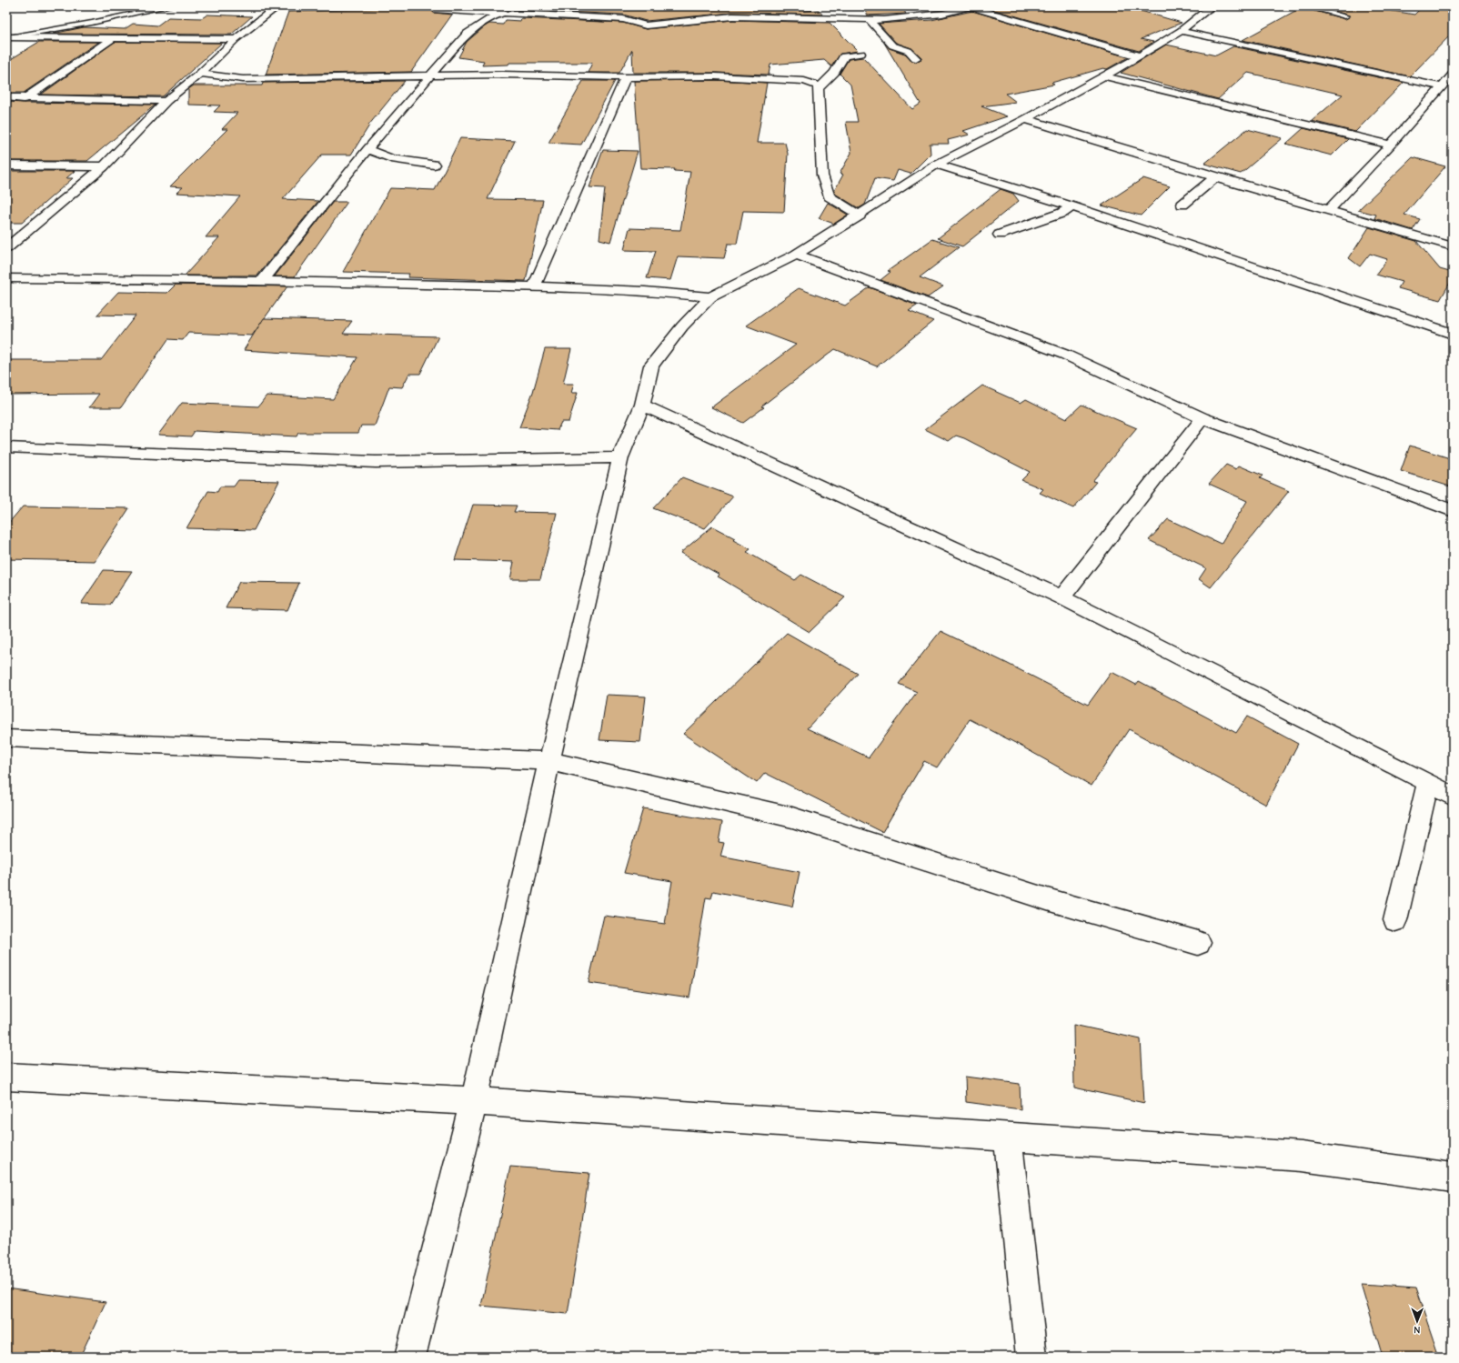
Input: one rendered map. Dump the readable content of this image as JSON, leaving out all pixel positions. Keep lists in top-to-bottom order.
{
  "north": "bottom"
}
